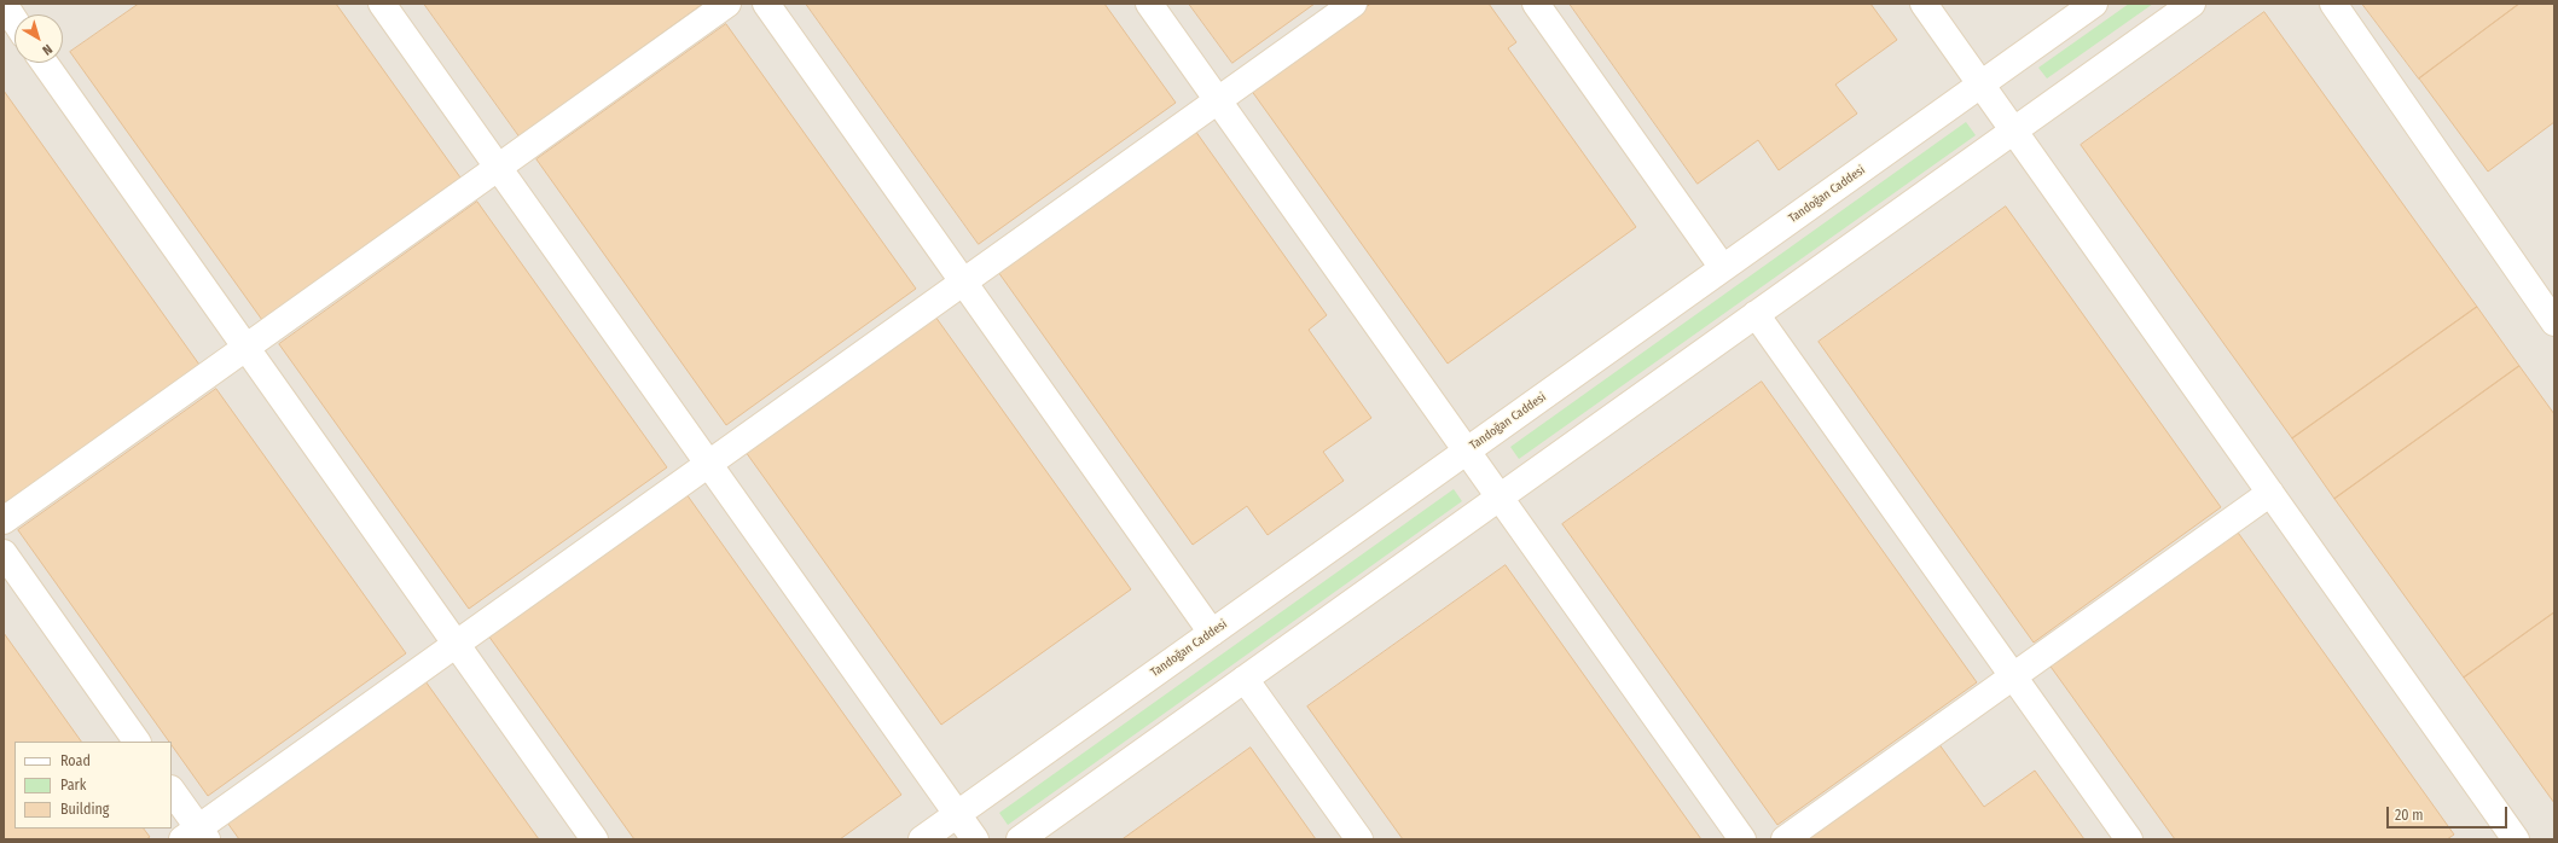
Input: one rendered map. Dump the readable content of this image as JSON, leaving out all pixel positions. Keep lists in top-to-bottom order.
{
  "streets": {
    "street": ["Tandoğan Caddesi"]
  },
  "legend": ["Road", "Park", "Building"],
  "scale_bar": "20 m",
  "north": "bottom right"
}
